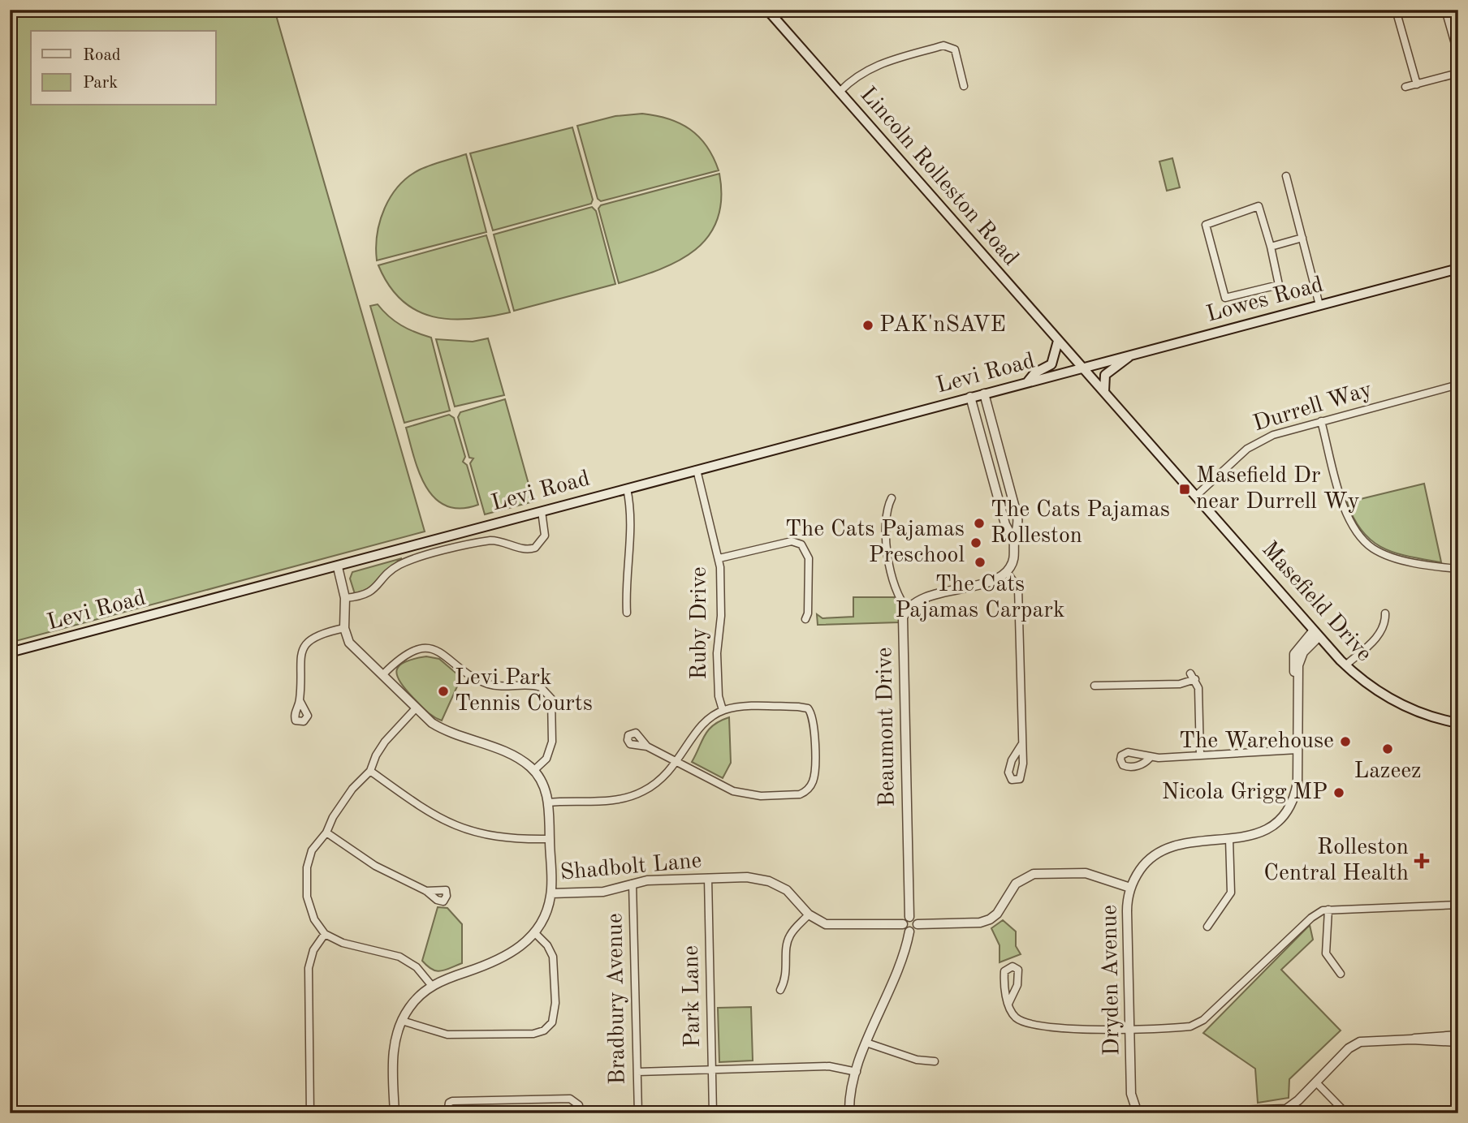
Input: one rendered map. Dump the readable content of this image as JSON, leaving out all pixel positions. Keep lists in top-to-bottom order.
{
  "streets": {
    "main road": [
      "Lincoln Rolleston Road",
      "Lowes Road",
      "Levi Road",
      "Masefield Drive"
    ],
    "street": [
      "Durrell Way",
      "Ruby Drive",
      "Beaumont Drive",
      "Shadbolt Lane",
      "Dryden Avenue",
      "Park Lane",
      "Bradbury Avenue"
    ]
  },
  "crossings": [
    ["Lincoln Rolleston Road", "Lowes Road"],
    ["Lincoln Rolleston Road", "Levi Road"],
    ["Lincoln Rolleston Road", "Masefield Drive"],
    ["Lowes Road", "Levi Road"],
    ["Lowes Road", "Masefield Drive"],
    ["Levi Road", "Masefield Drive"],
    ["Levi Road", "Ruby Drive"],
    ["Durrell Way", "Masefield Drive"],
    ["Masefield Drive", "Dryden Avenue"],
    ["Beaumont Drive", "Shadbolt Lane"],
    ["Shadbolt Lane", "Park Lane"],
    ["Shadbolt Lane", "Bradbury Avenue"]
  ],
  "places": {
    "other": [
      "PAK'nSAVE",
      "The Cats Pajamas Rolleston",
      "The Cats Pajamas Preschool",
      "The Cats Pajamas Carpark",
      "Levi Park Tennis Courts",
      "The Warehouse",
      "Lazeez",
      "Nicola Grigg MP"
    ],
    "transit": ["Masefield Dr near Durrell Wy"],
    "health": ["Rolleston Central Health"]
  },
  "legend": ["Road", "Park"]
}
